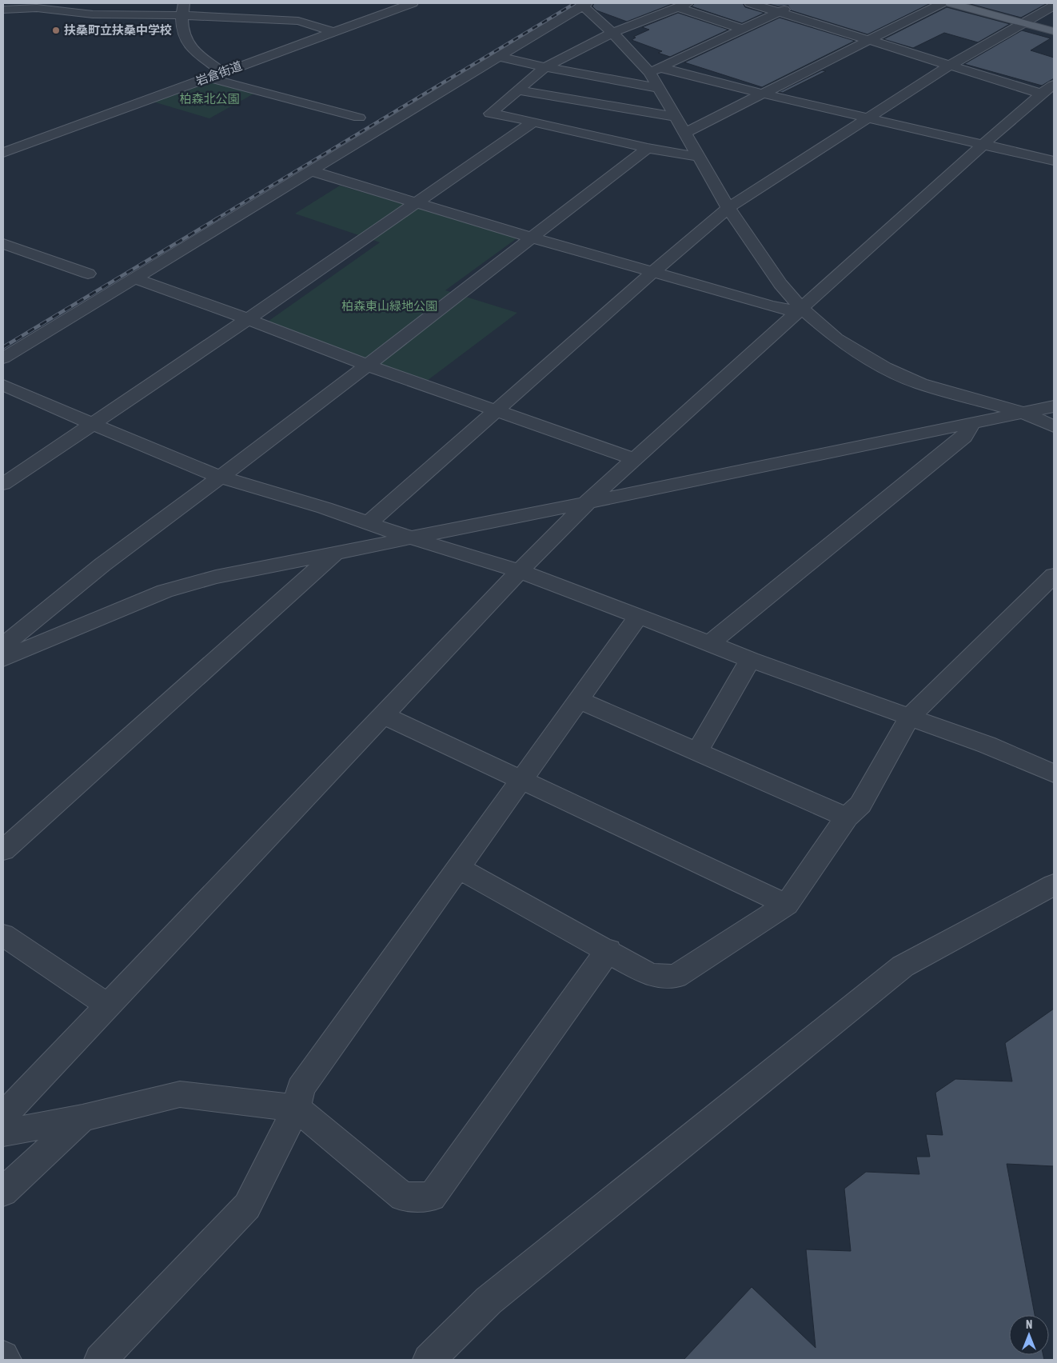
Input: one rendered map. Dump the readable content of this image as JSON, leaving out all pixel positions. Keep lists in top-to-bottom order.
{
  "streets": {
    "street": ["岩倉街道"]
  },
  "parks": ["柏森北公園", "柏森東山緑地公園"],
  "places": ["扶桑町立扶桑中学校"],
  "north": "top"
}
